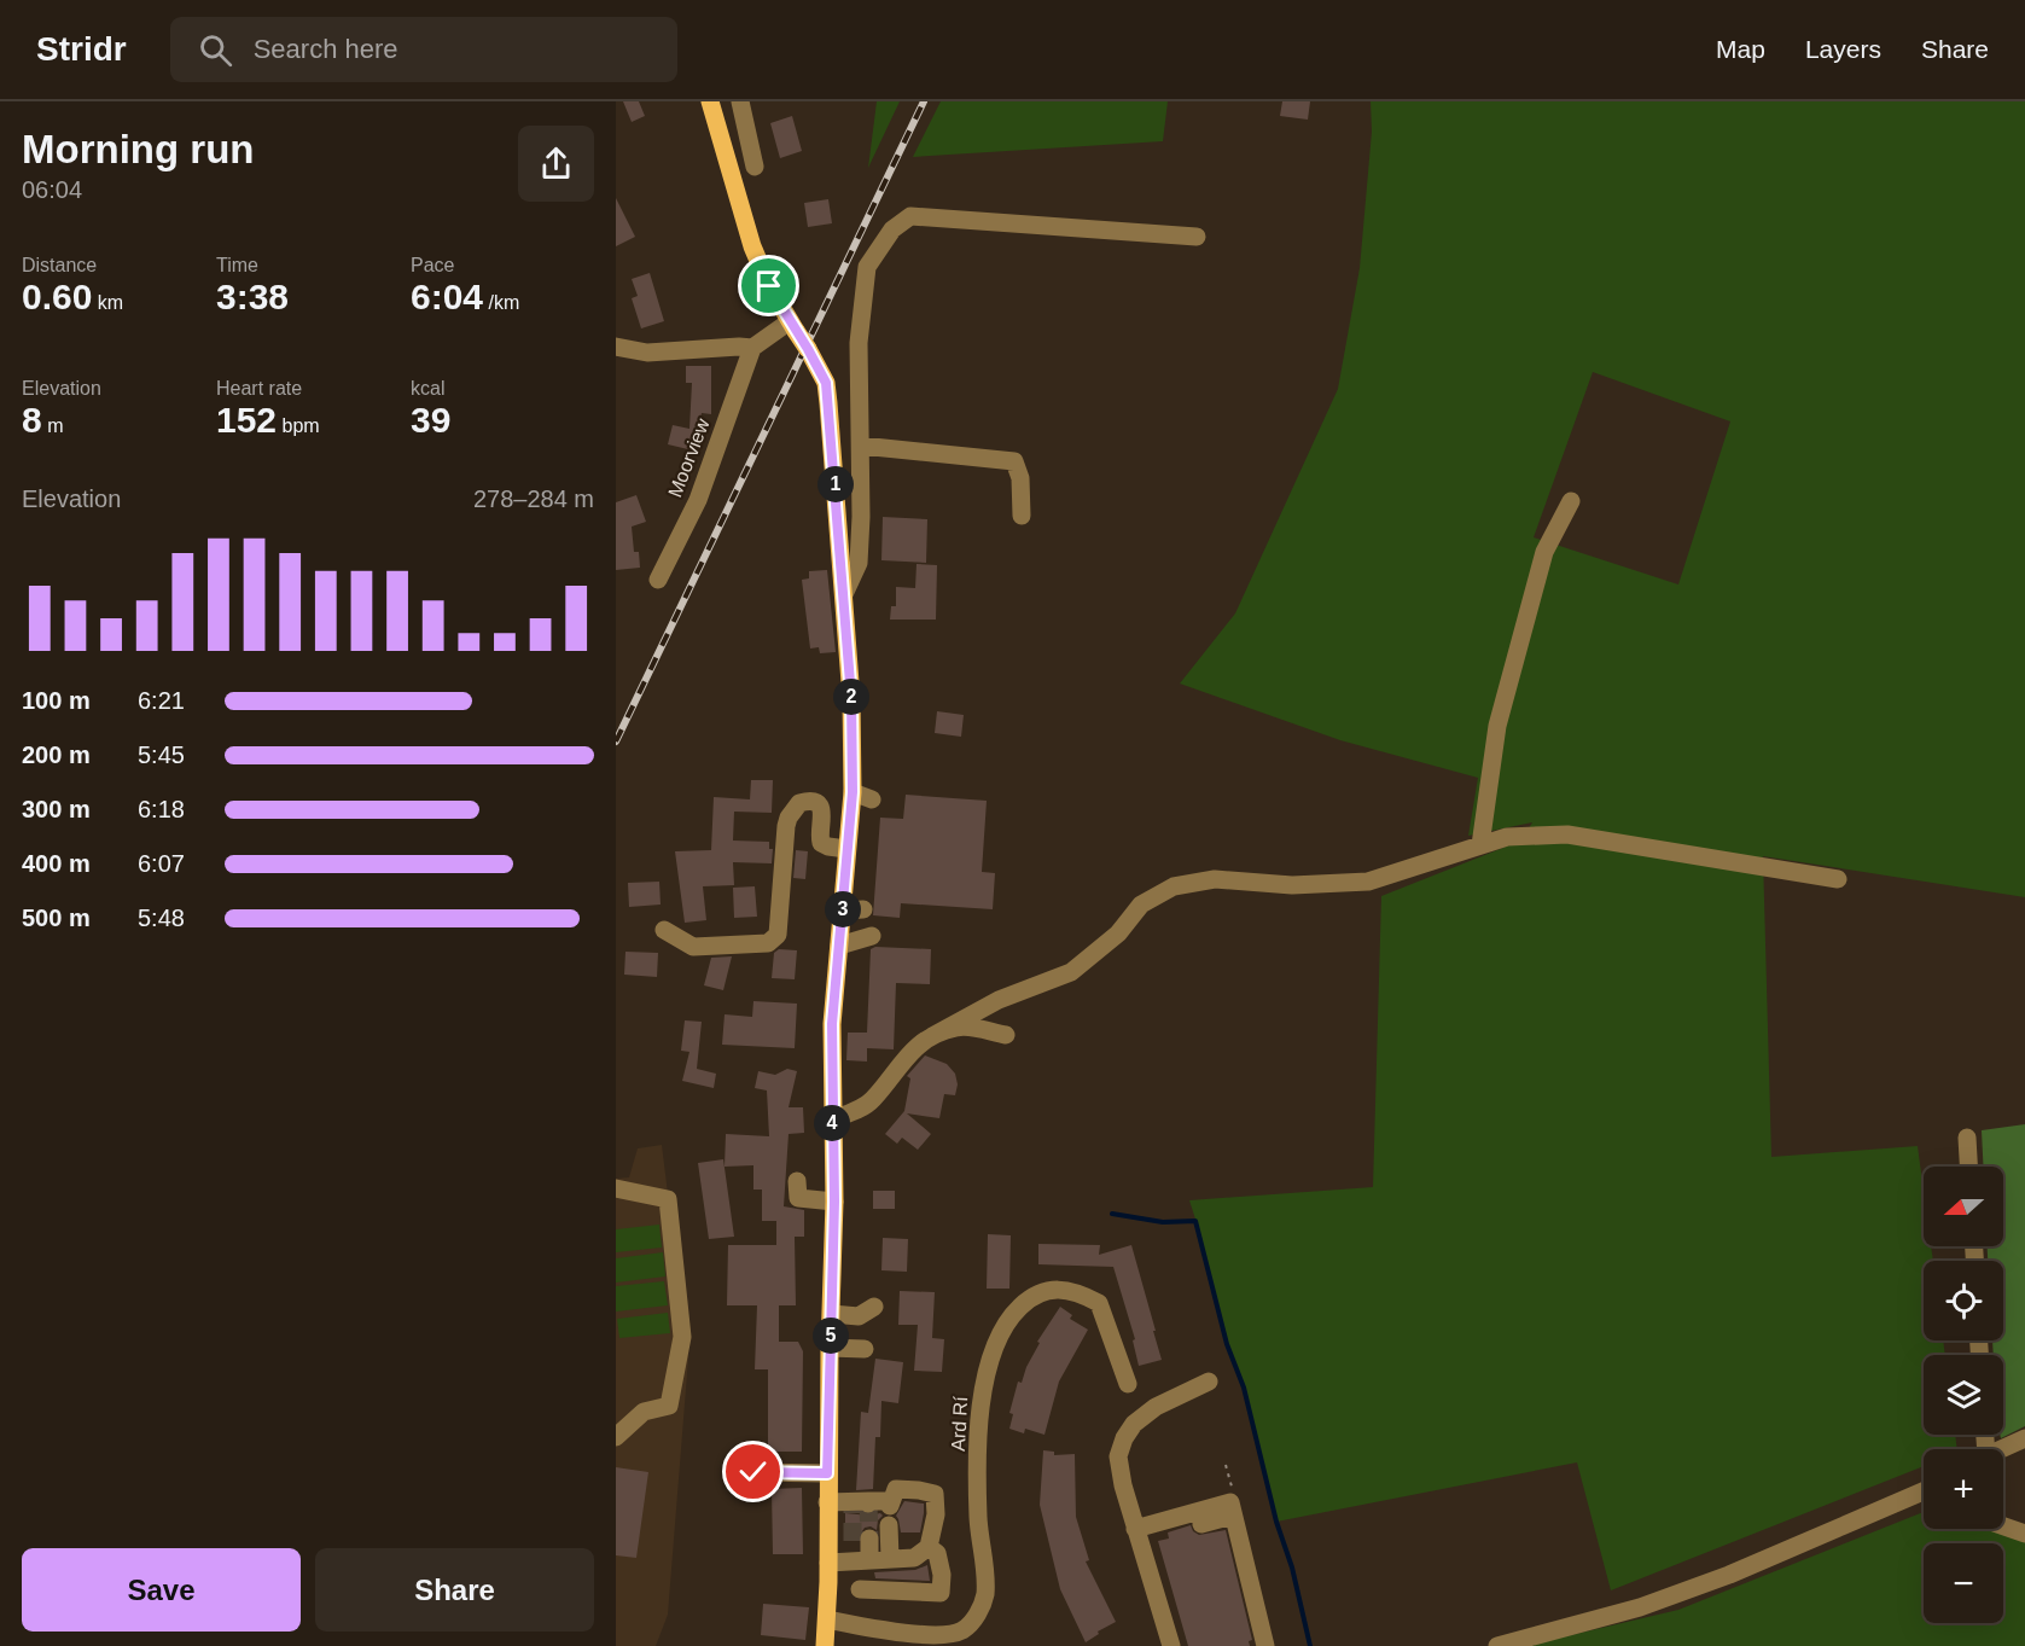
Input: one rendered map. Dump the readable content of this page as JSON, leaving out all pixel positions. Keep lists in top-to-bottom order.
{
  "streets": {
    "street": ["Moorview", "Ard Rí"]
  },
  "north": "left",
  "page": {
    "header": "Stridr",
    "search": "Search here",
    "nav": ["Map", "Layers", "Share"],
    "heading": ["Morning run", "06:04"],
    "stats": [
      ["Distance", "0.60 km"],
      ["Time", "3:38"],
      ["Pace", "6:04 /km"],
      ["Elevation", "8 m"],
      ["Heart rate", "152 bpm"],
      ["kcal", "39"]
    ],
    "pins": [
      "1",
      "2",
      "3",
      "4",
      "5"
    ],
    "chart": ["Elevation", "278–284 m"],
    "list": [
      {
        "name": "100 m",
        "note": "6:21"
      },
      {
        "name": "200 m",
        "note": "5:45"
      },
      {
        "name": "300 m",
        "note": "6:18"
      },
      {
        "name": "400 m",
        "note": "6:07"
      },
      {
        "name": "500 m",
        "note": "5:48"
      }
    ],
    "map_buttons": ["+", "−"],
    "buttons": ["Save", "Share"]
  }
}
